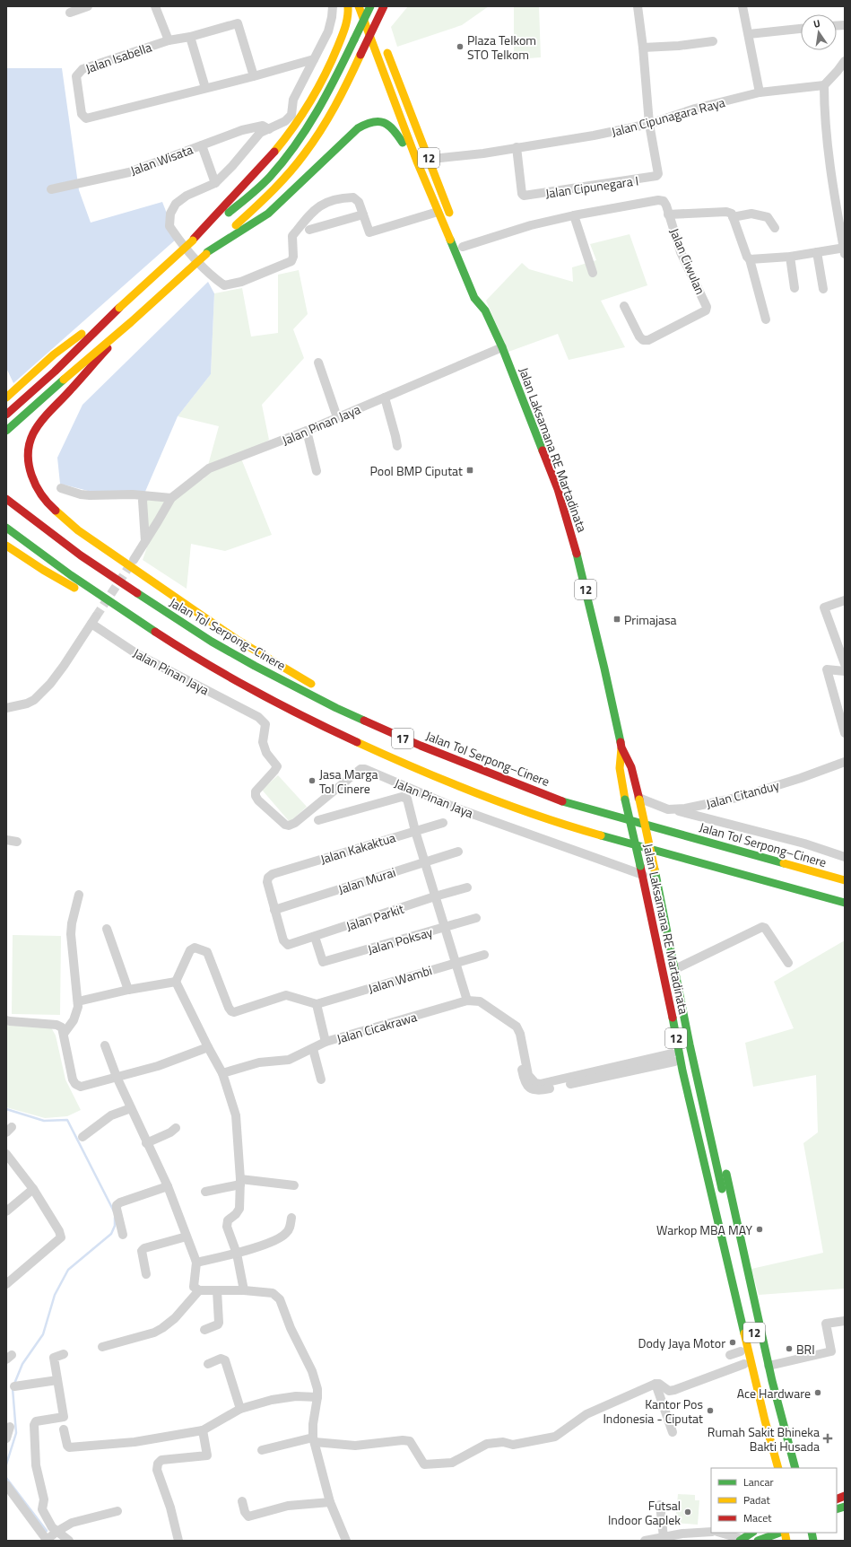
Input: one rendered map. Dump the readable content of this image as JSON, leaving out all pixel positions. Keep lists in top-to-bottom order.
{
  "streets": {
    "main road": [
      "12",
      "Jalan Laksamana RE Martadinata",
      "Jalan Tol Serpong–Cinere",
      "17"
    ],
    "street": [
      "Jalan Isabella",
      "Jalan Cipunagara Raya",
      "Jalan Wisata",
      "Jalan Cipunegara I",
      "Jalan Ciwulan",
      "Jalan Pinan Jaya",
      "Jalan Citanduy",
      "Jalan Kakaktua",
      "Jalan Murai",
      "Jalan Parkit",
      "Jalan Poksay",
      "Jalan Wambi",
      "Jalan Cicakrawa"
    ]
  },
  "crossings": [
    ["Jalan Cipunagara Raya", "12"],
    ["Jalan Cipunagara Raya", "Jalan Cipunegara I"],
    ["Jalan Cipunagara Raya", "Jalan Laksamana RE Martadinata"],
    ["Jalan Pinan Jaya", "Jalan Laksamana RE Martadinata"],
    ["Jalan Laksamana RE Martadinata", "Jalan Citanduy"],
    ["Jalan Kakaktua", "Jalan Murai"],
    ["Jalan Kakaktua", "Jalan Parkit"],
    ["Jalan Murai", "Jalan Parkit"],
    ["Jalan Parkit", "Jalan Poksay"],
    ["Jalan Wambi", "Jalan Cicakrawa"]
  ],
  "places": {
    "other": [
      "Plaza Telkom STO Telkom",
      "Jasa Marga Tol Cinere",
      "Warkop MBA MAY",
      "Dody Jaya Motor",
      "BRI",
      "Ace Hardware",
      "Kantor Pos Indonesia - Ciputat",
      "Futsal Indoor Gaplek"
    ],
    "transit": ["Pool BMP Ciputat", "Primajasa"],
    "health": ["Rumah Sakit Bhineka Bakti Husada"]
  },
  "legend": ["Lancar", "Padat", "Macet"],
  "north": "top"
}
